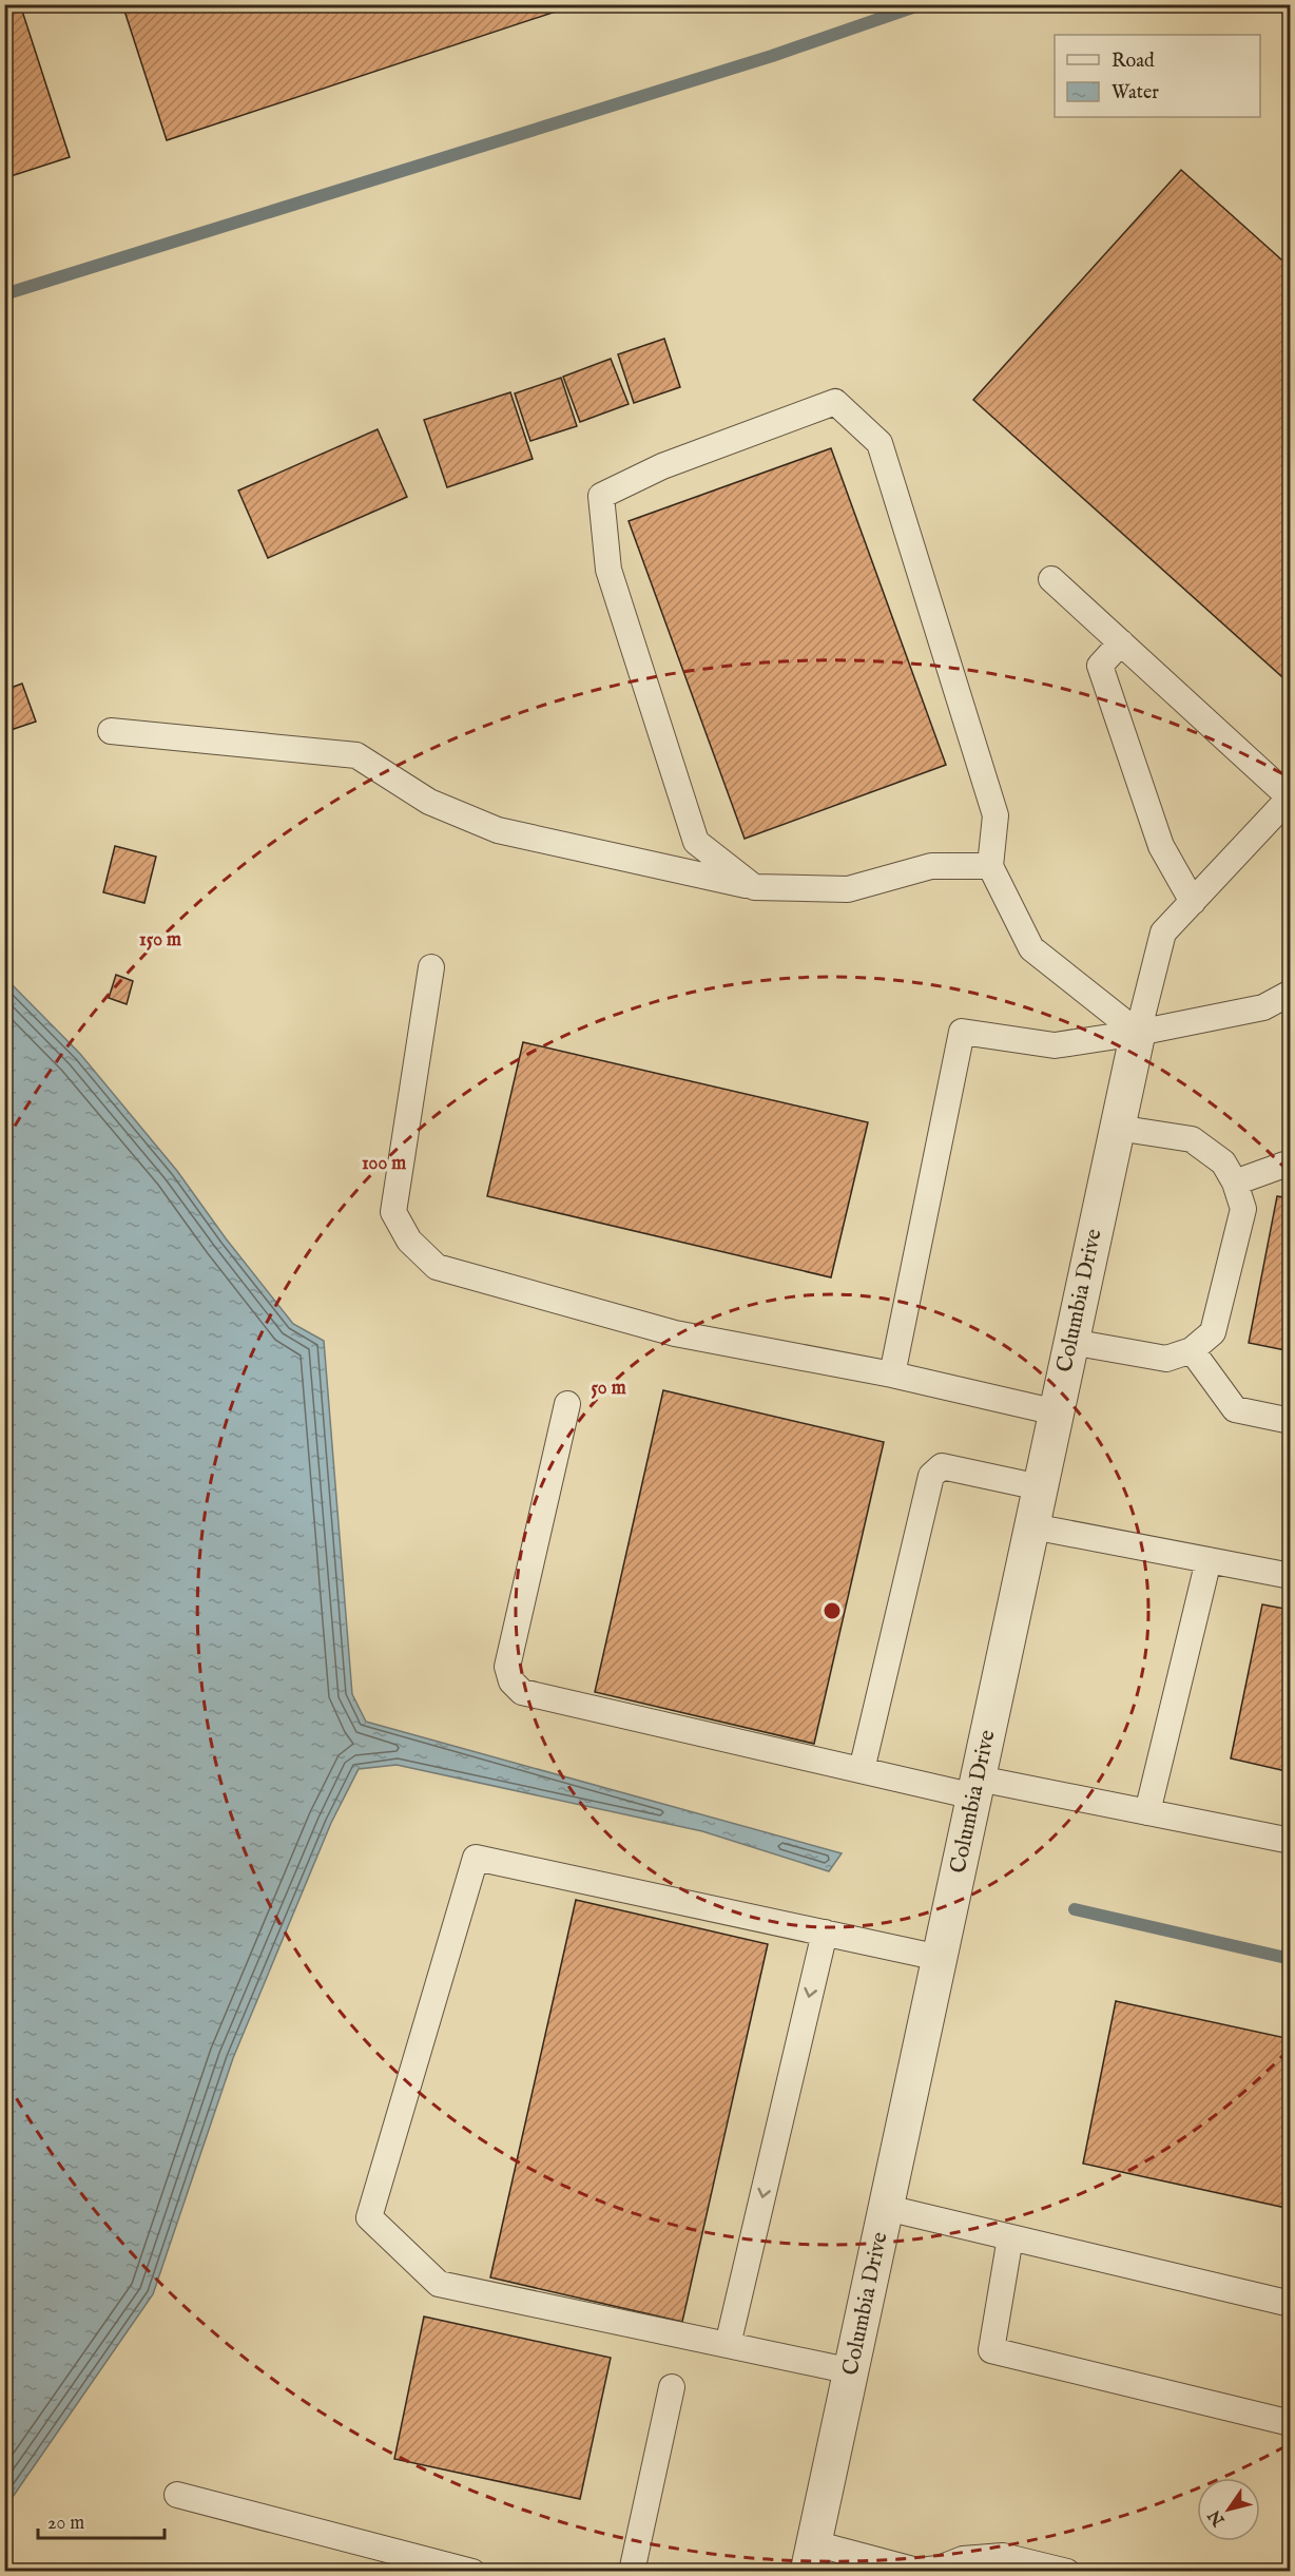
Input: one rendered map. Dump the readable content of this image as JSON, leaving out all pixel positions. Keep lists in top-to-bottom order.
{
  "streets": {
    "street": ["Columbia Drive"]
  },
  "legend": ["Road", "Water"],
  "scale_bar": "20 m",
  "north": "bottom left",
  "rings": ["150 m", "100 m", "50 m"]
}
